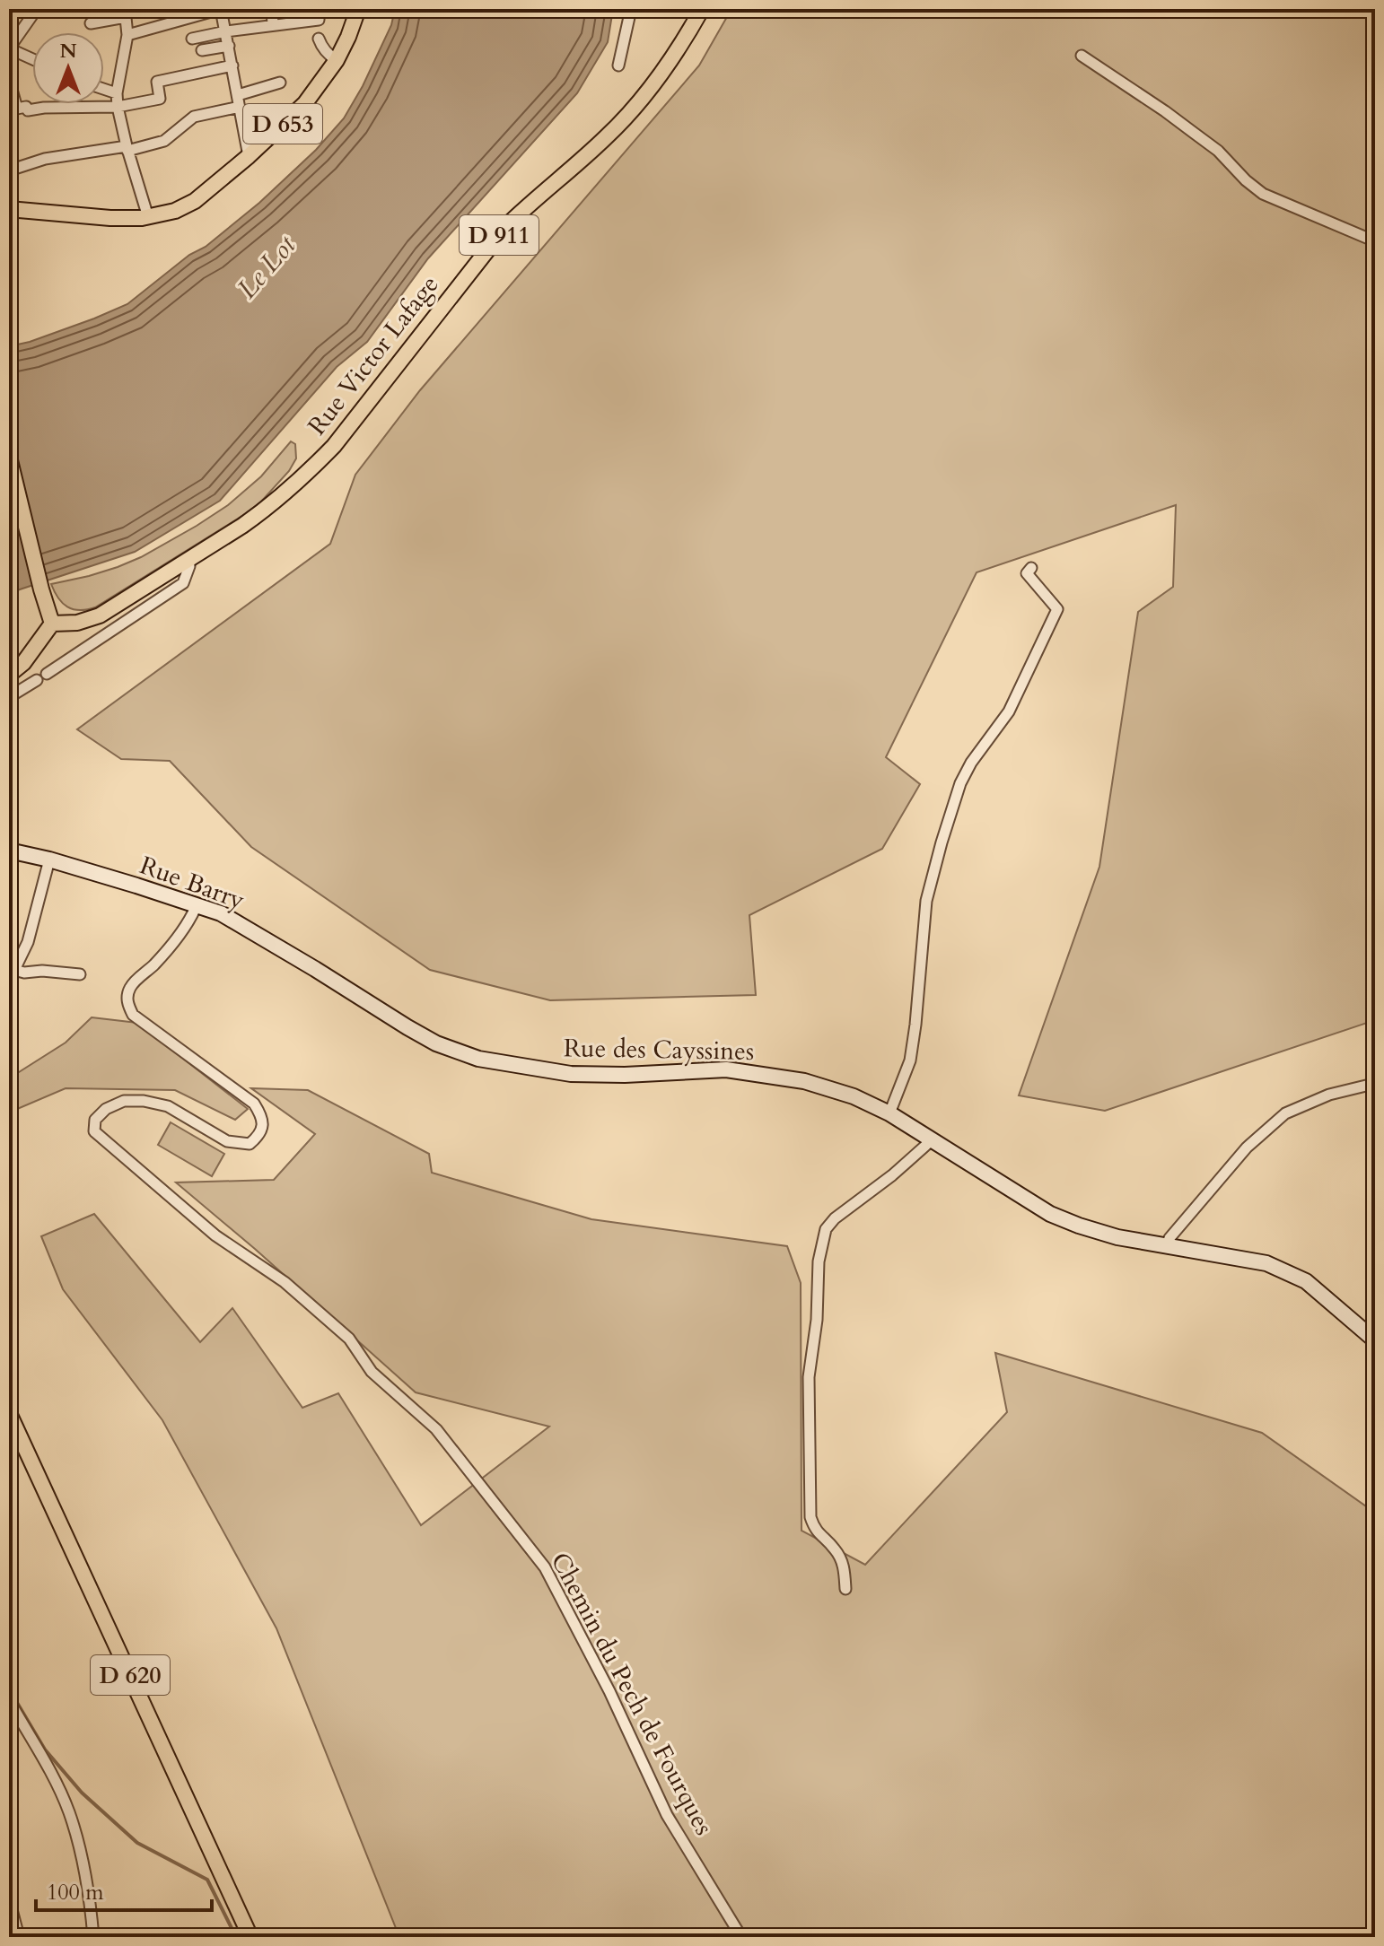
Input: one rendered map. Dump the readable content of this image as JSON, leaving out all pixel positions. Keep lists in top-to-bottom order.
{
  "streets": {
    "main road": [
      "D 653",
      "D 911",
      "Rue Victor Lafage",
      "D 620"
    ],
    "street": ["Rue Barry", "Rue des Cayssines", "Chemin du Pech de Fourques"]
  },
  "crossings": [
    ["D 911", "Rue Victor Lafage"],
    ["Rue Barry", "Rue des Cayssines"],
    ["Rue Barry", "Chemin du Pech de Fourques"]
  ],
  "water": ["Le Lot"],
  "scale_bar": "100 m",
  "north": "top"
}
